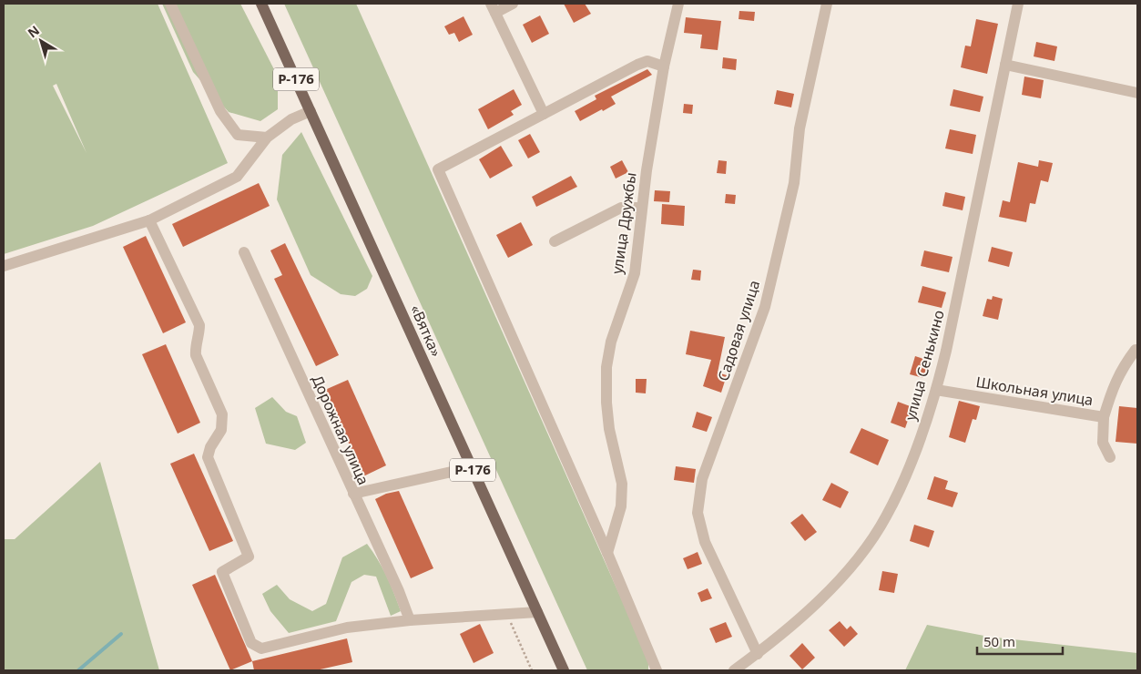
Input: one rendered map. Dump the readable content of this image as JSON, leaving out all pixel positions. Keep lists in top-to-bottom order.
{
  "streets": {
    "main road": ["Р-176", "«Вятка»"],
    "street": [
      "улица Дружбы",
      "Садовая улица",
      "улица Сенькино",
      "Школьная улица",
      "Дорожная улица"
    ]
  },
  "crossings": [
    ["Садовая улица", "улица Сенькино"],
    ["улица Сенькино", "Школьная улица"]
  ],
  "scale_bar": "50 m",
  "north": "top left"
}
